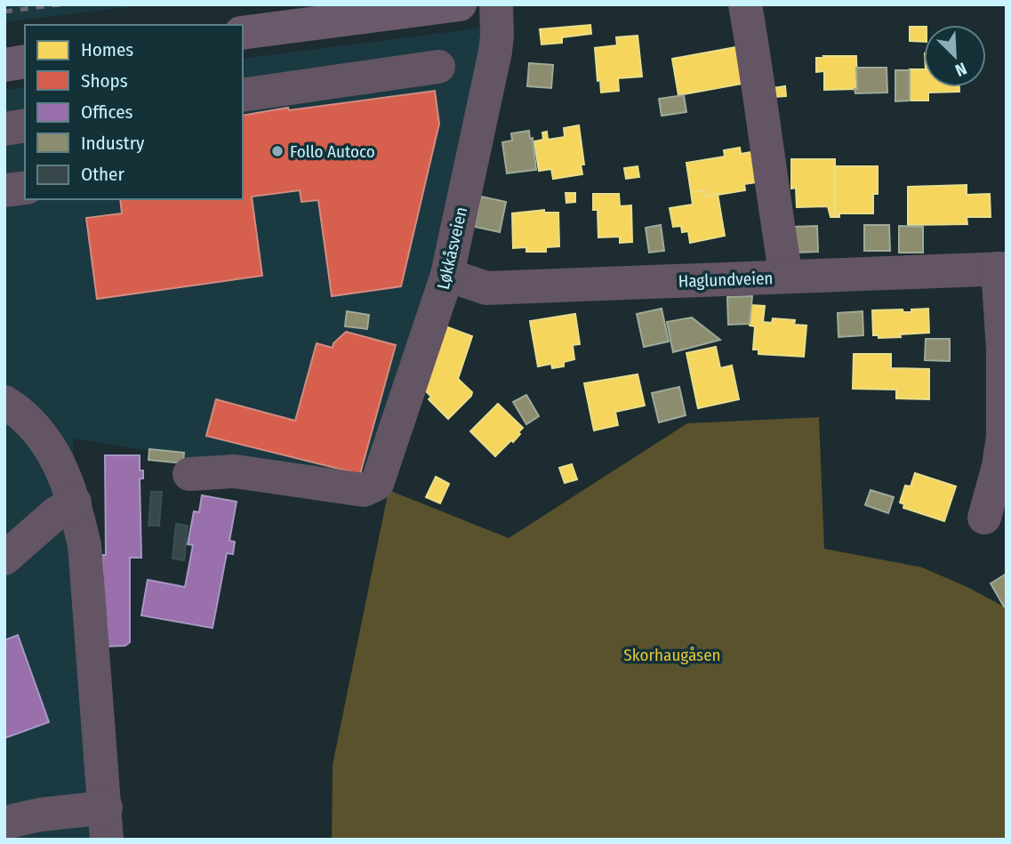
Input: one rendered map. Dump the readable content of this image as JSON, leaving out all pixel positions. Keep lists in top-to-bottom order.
{
  "streets": {
    "street": ["Løkkåsveien", "Haglundveien"]
  },
  "crossings": [
    ["Løkkåsveien", "Haglundveien"]
  ],
  "parks": ["Skorhaugåsen"],
  "places": ["Follo Autoco"],
  "legend": [
    "Homes",
    "Shops",
    "Offices",
    "Industry",
    "Other"
  ],
  "north": "bottom right"
}
